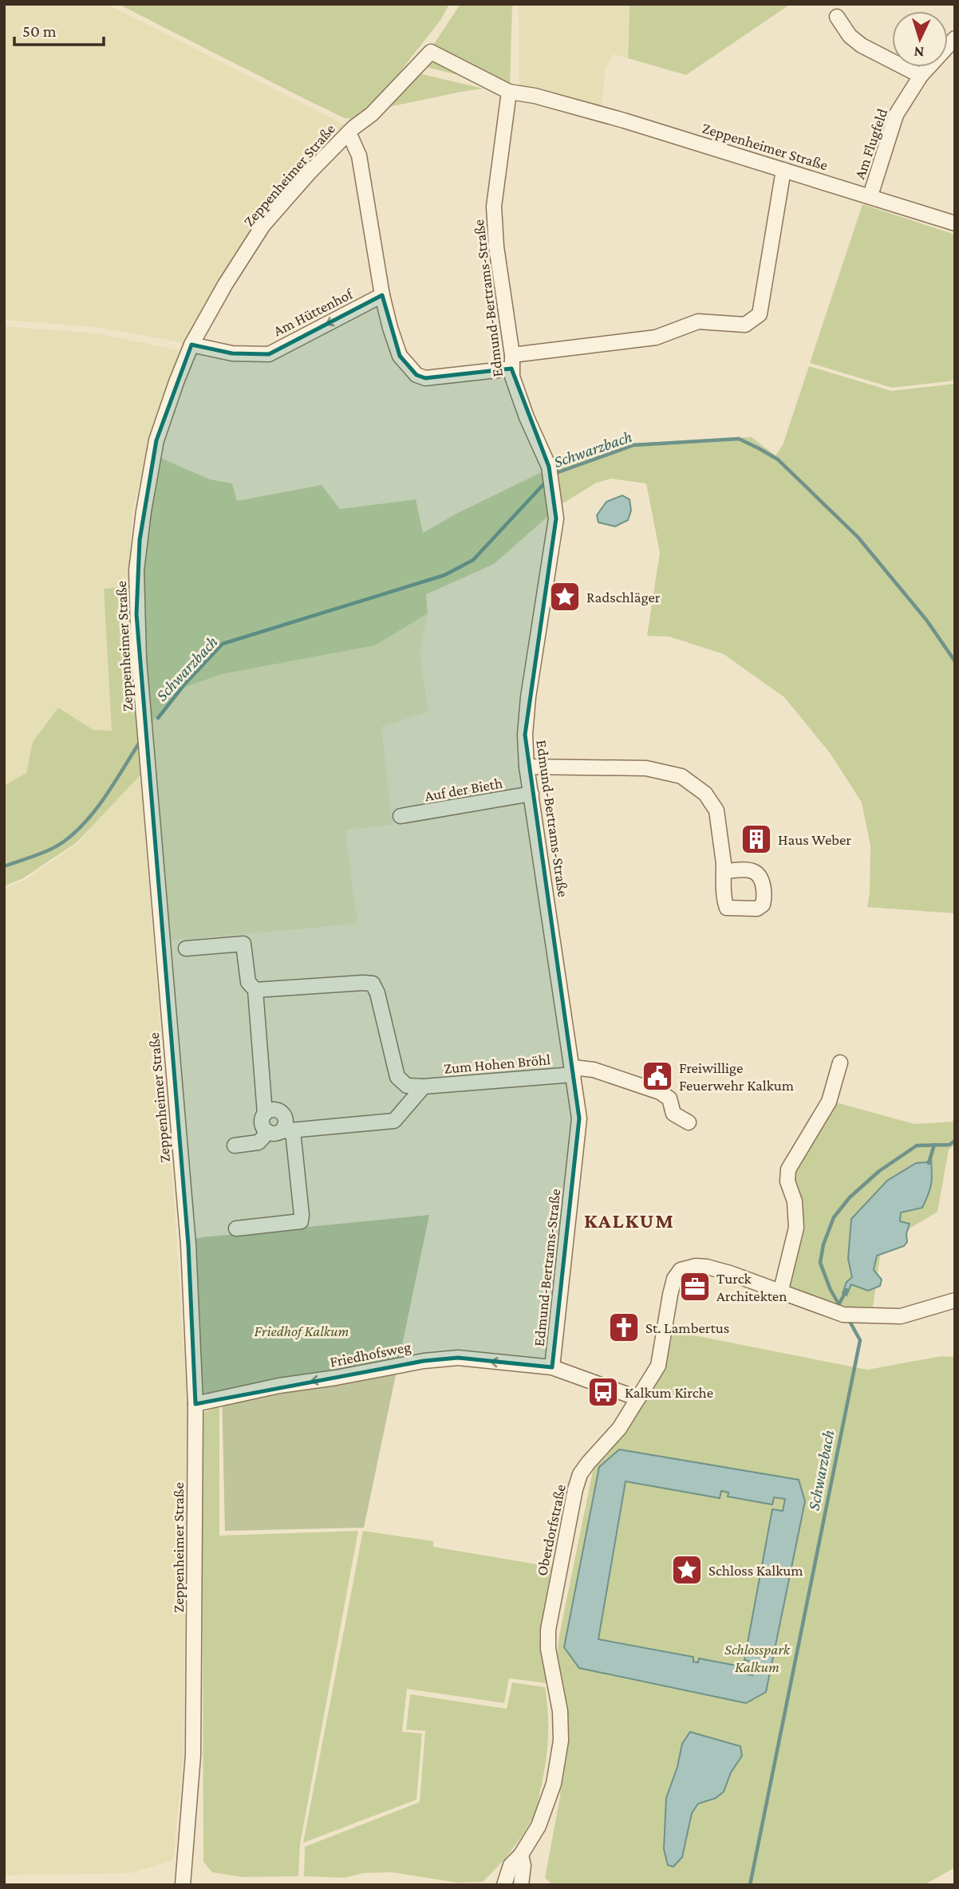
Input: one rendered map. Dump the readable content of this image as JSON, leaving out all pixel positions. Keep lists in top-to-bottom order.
{
  "streets": {
    "street": [
      "Am Flugfeld",
      "Zeppenheimer Straße",
      "Edmund-Bertrams-Straße",
      "Am Hüttenhof",
      "Auf der Bieth",
      "Zum Hohen Bröhl",
      "Friedhofsweg",
      "Oberdorfstraße"
    ]
  },
  "crossings": [
    ["Am Flugfeld", "Zeppenheimer Straße"],
    ["Zeppenheimer Straße", "Edmund-Bertrams-Straße"],
    ["Zeppenheimer Straße", "Am Hüttenhof"],
    ["Zeppenheimer Straße", "Friedhofsweg"],
    ["Edmund-Bertrams-Straße", "Auf der Bieth"],
    ["Edmund-Bertrams-Straße", "Zum Hohen Bröhl"],
    ["Edmund-Bertrams-Straße", "Friedhofsweg"],
    ["Edmund-Bertrams-Straße", "Oberdorfstraße"]
  ],
  "one_way": ["Am Hüttenhof", "Friedhofsweg"],
  "districts": ["KALKUM"],
  "water": ["Schwarzbach"],
  "parks": ["Friedhof Kalkum", "Schlosspark Kalkum"],
  "places": {
    "place": ["Radschläger", "Schloss Kalkum"],
    "building": ["Haus Weber"],
    "public building": ["Freiwillige Feuerwehr Kalkum"],
    "office": ["Turck Architekten"],
    "church": ["St. Lambertus"],
    "bus stop": ["Kalkum Kirche"]
  },
  "scale_bar": "50 m",
  "north": "bottom"
}
